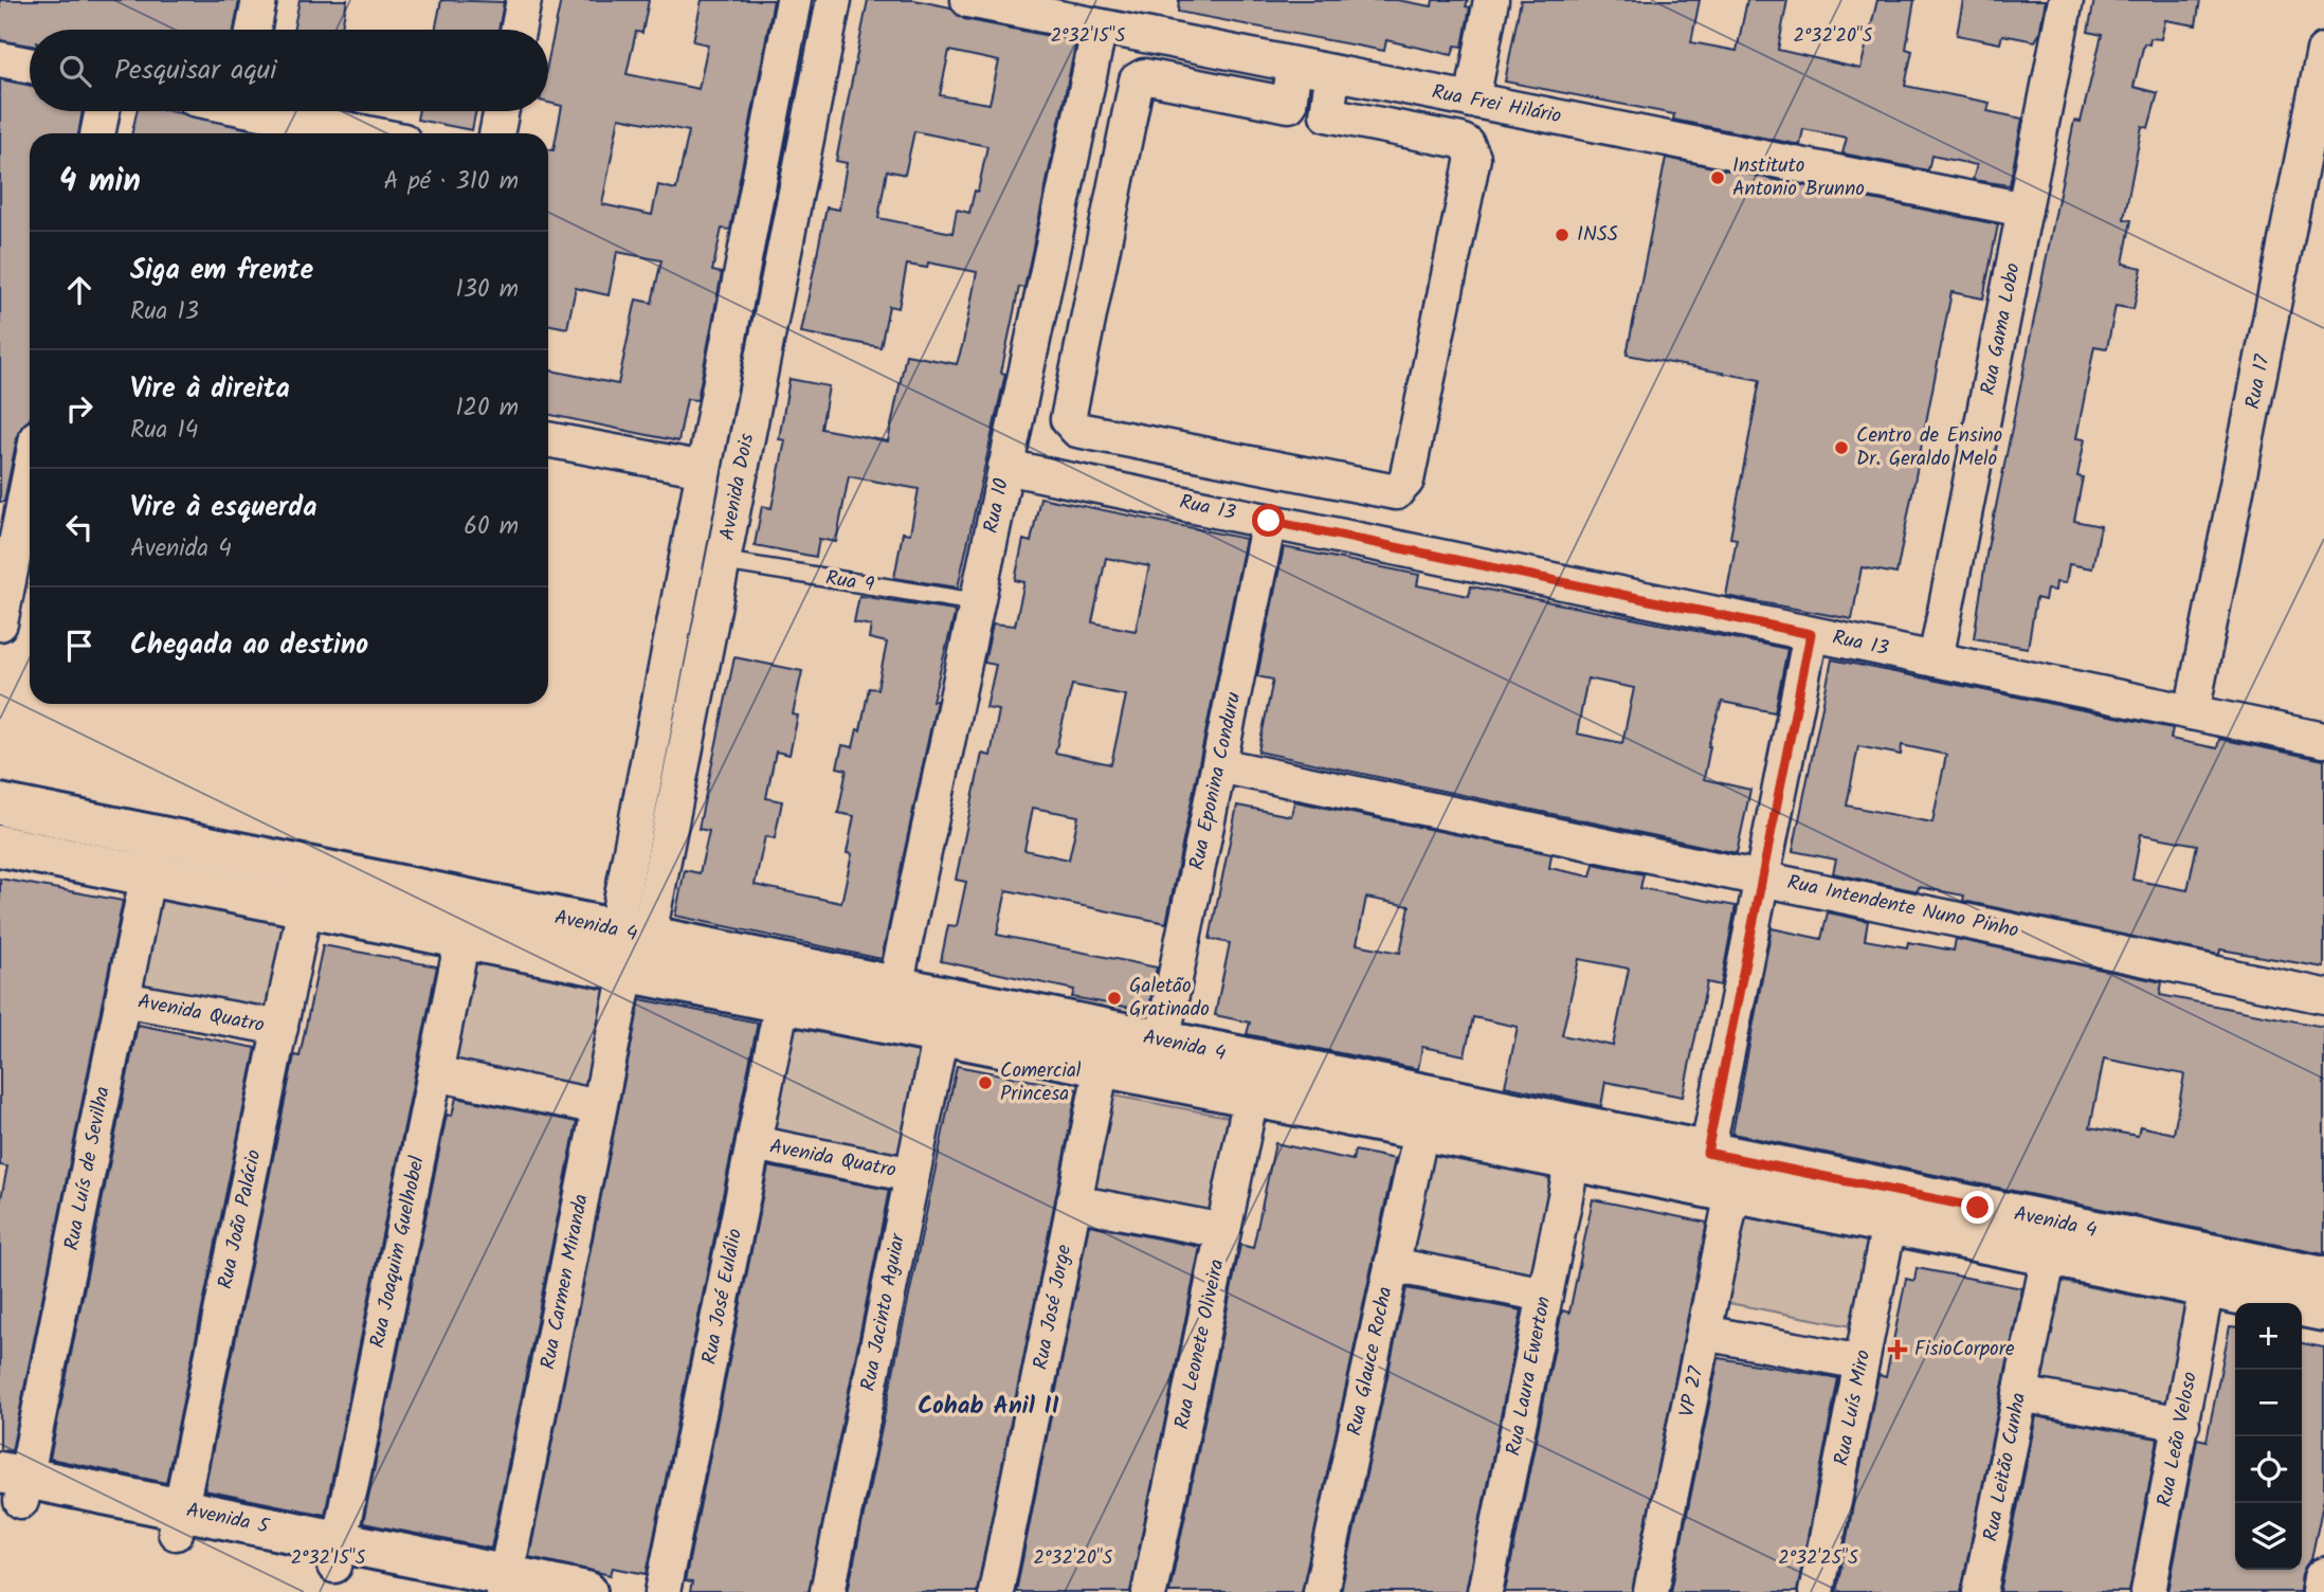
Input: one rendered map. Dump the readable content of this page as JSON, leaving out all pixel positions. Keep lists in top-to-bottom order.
{
  "streets": {
    "main road": ["Avenida 4", "Avenida 5"],
    "street": [
      "Rua Frei Hilário",
      "Rua Gama Lobo",
      "Rua 17",
      "Avenida Dois",
      "Rua 10",
      "Rua 13",
      "Rua Eponina Conduru",
      "Rua Intendente Nuno Pinho",
      "Avenida Quatro",
      "Rua Luís de Sevilha",
      "Rua João Palácio",
      "Rua Joaquim Guelhobel",
      "Rua Carmen Miranda",
      "Rua José Eulálio",
      "Rua José Jorge",
      "Rua Jacinto Aguiar",
      "Rua Leonete Oliveira",
      "Rua Glauce Rocha",
      "Rua Laura Ewerton",
      "VP 27",
      "Rua Luís Miro",
      "Rua Leão Veloso",
      "Rua Leitão Cunha"
    ],
    "lane": ["Rua 9"]
  },
  "crossings": [
    ["Rua Frei Hilário", "Rua Gama Lobo"],
    ["Rua Frei Hilário", "Rua 10"],
    ["Rua Gama Lobo", "Rua 13"],
    ["Rua 17", "Rua 13"],
    ["Avenida Dois", "Rua 9"],
    ["Avenida Dois", "Avenida 4"],
    ["Avenida Dois", "Rua Carmen Miranda"],
    ["Rua 10", "Rua 13"],
    ["Rua 10", "Rua 9"],
    ["Rua 10", "Avenida 4"],
    ["Rua 13", "Rua Eponina Conduru"],
    ["Rua Eponina Conduru", "Rua Intendente Nuno Pinho"],
    ["Rua Eponina Conduru", "Avenida 4"],
    ["Avenida 4", "Rua Luís de Sevilha"],
    ["Avenida 4", "Rua João Palácio"],
    ["Avenida 4", "Rua Joaquim Guelhobel"],
    ["Avenida 4", "Rua Carmen Miranda"],
    ["Avenida 4", "Rua José Eulálio"],
    ["Avenida 4", "Rua José Jorge"],
    ["Avenida 4", "Rua Jacinto Aguiar"],
    ["Avenida 4", "Rua Leonete Oliveira"],
    ["Avenida 4", "Rua Glauce Rocha"],
    ["Avenida 4", "Rua Laura Ewerton"],
    ["Avenida 4", "VP 27"],
    ["Avenida 4", "Rua Luís Miro"],
    ["Avenida 4", "Rua Leão Veloso"],
    ["Avenida 4", "Rua Leitão Cunha"],
    ["Avenida Quatro", "Rua Luís de Sevilha"],
    ["Avenida Quatro", "Rua João Palácio"],
    ["Avenida Quatro", "Rua José Eulálio"],
    ["Avenida Quatro", "Rua Jacinto Aguiar"],
    ["Rua Luís de Sevilha", "Avenida 5"],
    ["Rua João Palácio", "Avenida 5"],
    ["Rua Joaquim Guelhobel", "Avenida 5"],
    ["Rua Carmen Miranda", "Avenida 5"]
  ],
  "districts": ["Cohab Anil II"],
  "places": {
    "other": [
      "Instituto Antonio Brunno",
      "INSS",
      "Centro de Ensino Dr. Geraldo Melo",
      "Galetão Gratinado",
      "Comercial Princesa"
    ],
    "health": ["FisioCorpore"]
  },
  "page": {
    "search": "Pesquisar aqui",
    "heading": ["4 min", "A pé · 310 m"],
    "list": [
      ["Siga em frente", "Rua 13", "130 m"],
      ["Vire à direita", "Rua 14", "120 m"],
      ["Vire à esquerda", "Avenida 4", "60 m"],
      "Chegada ao destino"
    ],
    "map_buttons": ["+", "−"]
  },
  "coordinates": ["2°32'15\"S", "2°32'20\"S", "2°32'25\"S"]
}
